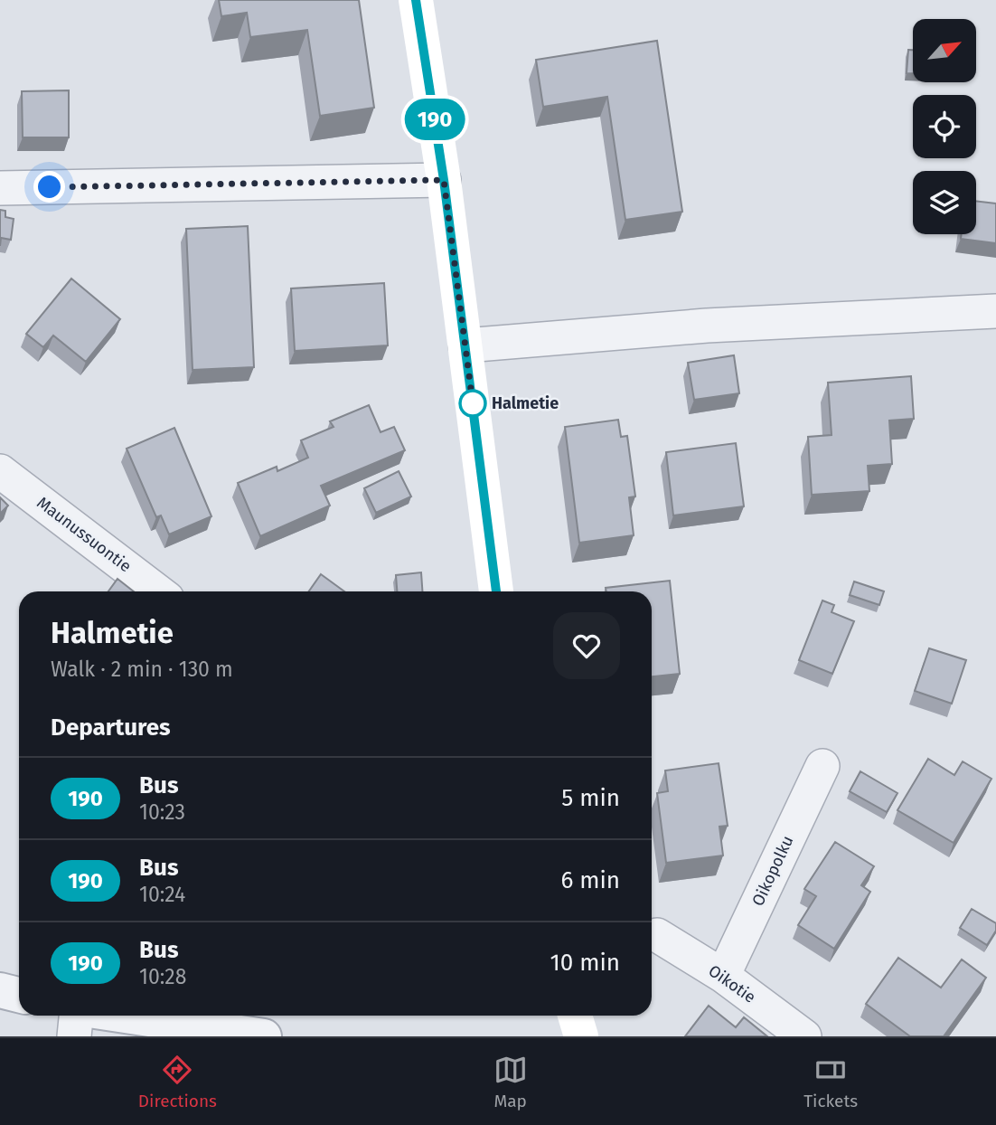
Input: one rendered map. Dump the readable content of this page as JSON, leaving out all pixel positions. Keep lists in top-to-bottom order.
{
  "streets": {
    "street": ["Maunussuontie", "Oikopolku", "Oikotie"]
  },
  "crossings": [
    ["Oikopolku", "Oikotie"]
  ],
  "places": ["Halmetie"],
  "lines": ["bus line 190"],
  "north": "top right",
  "page": {
    "on_map": "190",
    "heading": [
      ["Halmetie", "Walk · 2 min · 130 m"],
      "Departures"
    ],
    "list": [
      {
        "mark": "190",
        "name": "Bus",
        "note": "10:23",
        "value": "5 min"
      },
      {
        "mark": "190",
        "name": "Bus",
        "note": "10:24",
        "value": "6 min"
      },
      {
        "mark": "190",
        "name": "Bus",
        "note": "10:28",
        "value": "10 min"
      }
    ],
    "tabs": ["Directions", "Map", "Tickets"]
  }
}
